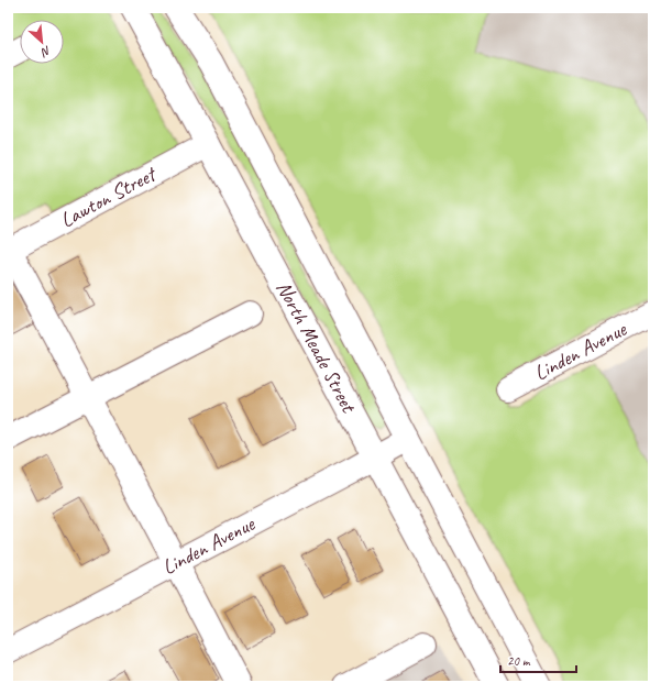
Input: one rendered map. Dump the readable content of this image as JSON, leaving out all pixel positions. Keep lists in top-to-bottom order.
{
  "streets": {
    "street": ["Lawton Street", "North Meade Street", "Linden Avenue"]
  },
  "crossings": [
    ["Lawton Street", "North Meade Street"],
    ["North Meade Street", "Linden Avenue"]
  ],
  "scale_bar": "20 m",
  "north": "bottom right"
}
